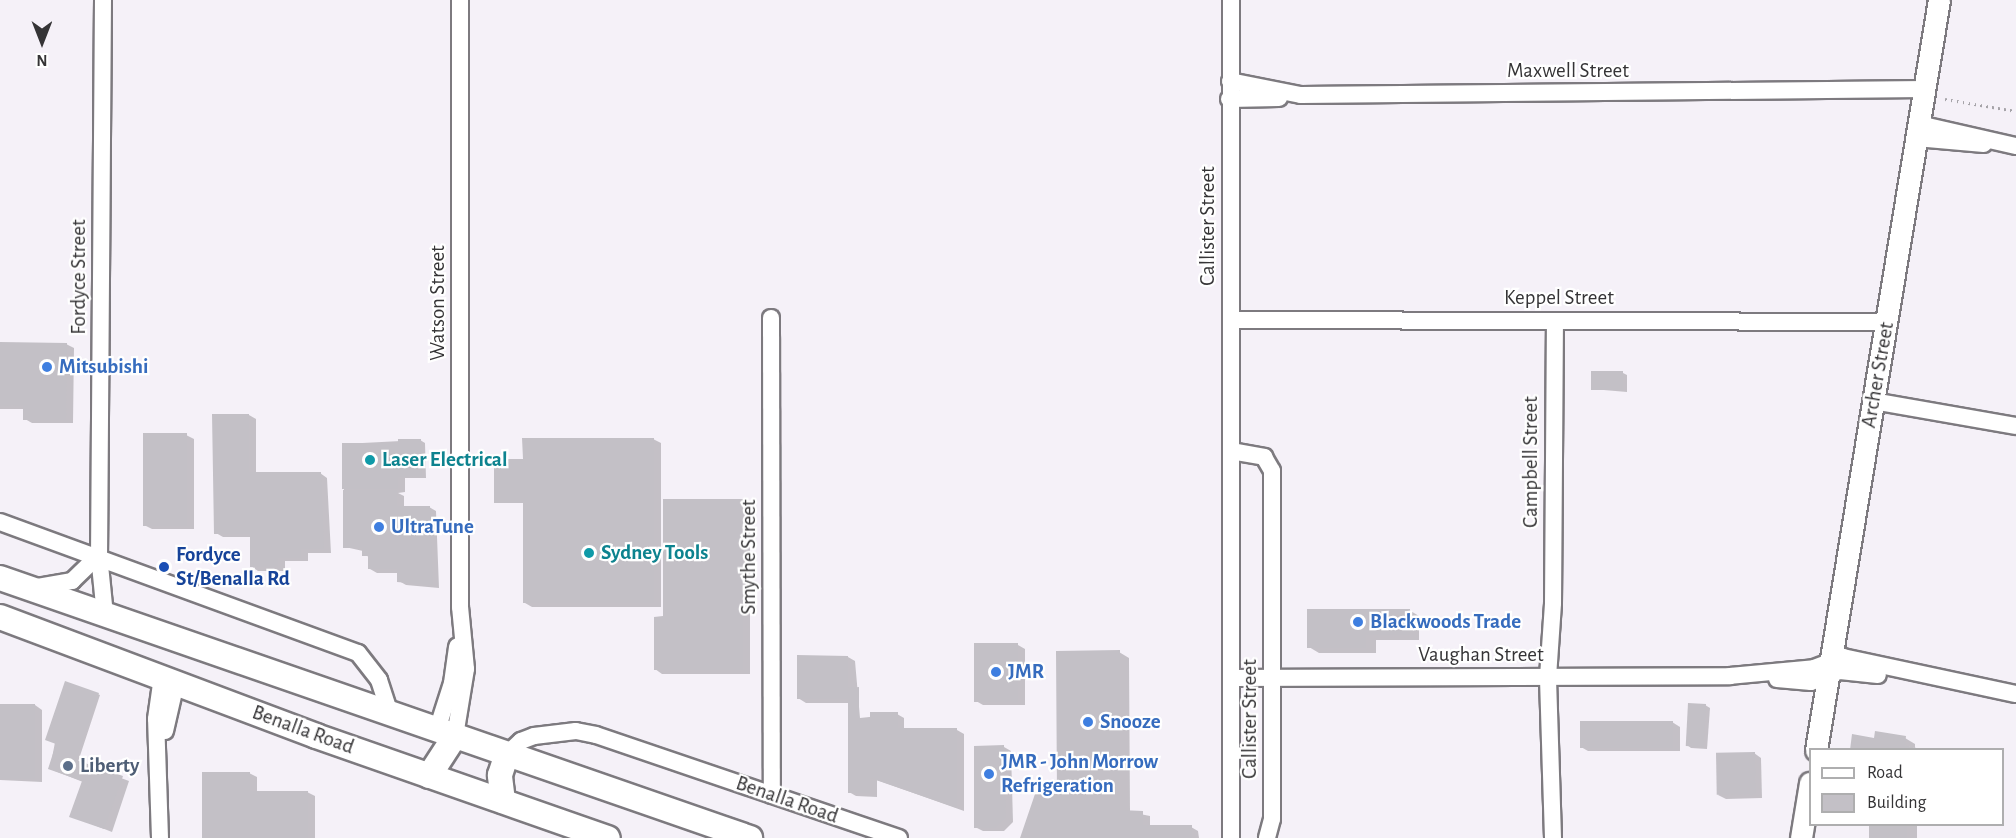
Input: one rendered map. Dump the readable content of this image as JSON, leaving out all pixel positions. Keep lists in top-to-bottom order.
{
  "streets": {
    "highway": ["Benalla Road"],
    "main road": ["Archer Street"],
    "street": [
      "Maxwell Street",
      "Callister Street",
      "Fordyce Street",
      "Keppel Street",
      "Watson Street",
      "Campbell Street",
      "Smythe Street",
      "Vaughan Street"
    ]
  },
  "crossings": [
    ["Maxwell Street", "Callister Street"],
    ["Maxwell Street", "Archer Street"],
    ["Callister Street", "Keppel Street"],
    ["Callister Street", "Vaughan Street"],
    ["Fordyce Street", "Benalla Road"],
    ["Keppel Street", "Archer Street"],
    ["Keppel Street", "Campbell Street"],
    ["Watson Street", "Benalla Road"],
    ["Archer Street", "Vaughan Street"],
    ["Campbell Street", "Vaughan Street"],
    ["Smythe Street", "Benalla Road"]
  ],
  "places": [
    "Mitsubishi",
    "Laser Electrical",
    "UltraTune",
    "Sydney Tools",
    "Fordyce St/Benalla Rd",
    "Blackwoods Trade",
    "JMR",
    "Snooze",
    "Liberty",
    "JMR - John Morrow Refrigeration"
  ],
  "legend": ["Road", "Building"],
  "north": "bottom"
}
